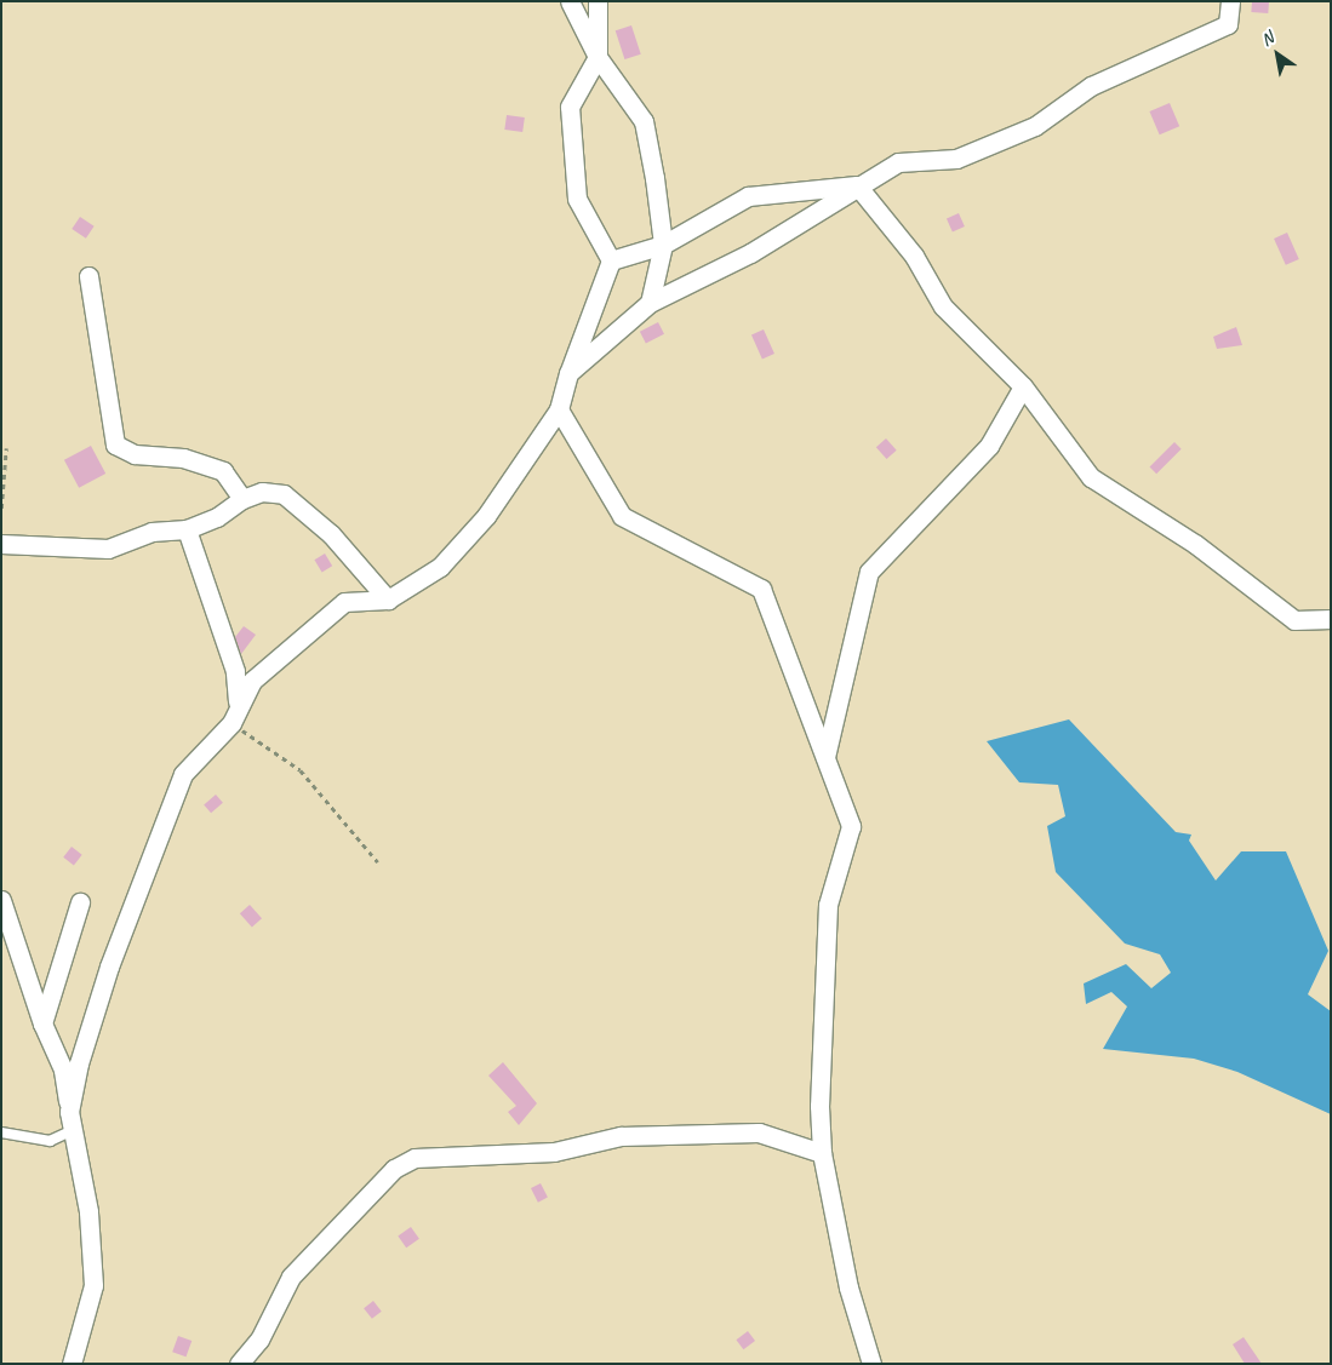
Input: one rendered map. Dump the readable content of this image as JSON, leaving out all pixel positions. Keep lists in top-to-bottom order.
{
  "north": "top left"
}
